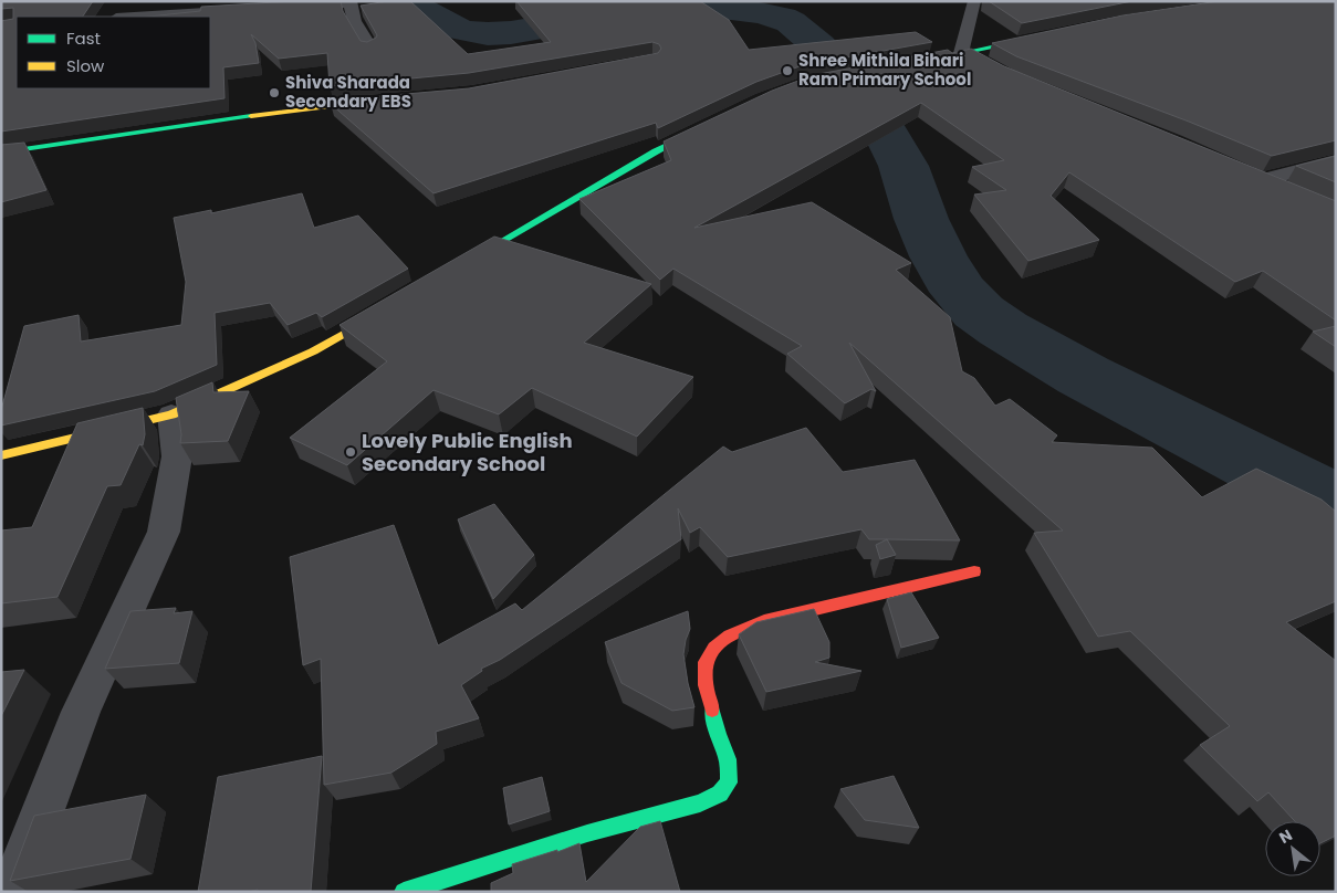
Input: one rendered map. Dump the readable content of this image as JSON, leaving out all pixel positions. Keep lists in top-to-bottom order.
{
  "places": ["Shree Mithila Bihari Ram Primary School", "Shiva Sharada Secondary EBS", "Lovely Public English Secondary School"],
  "legend": ["Fast", "Slow"],
  "north": "top left"
}
